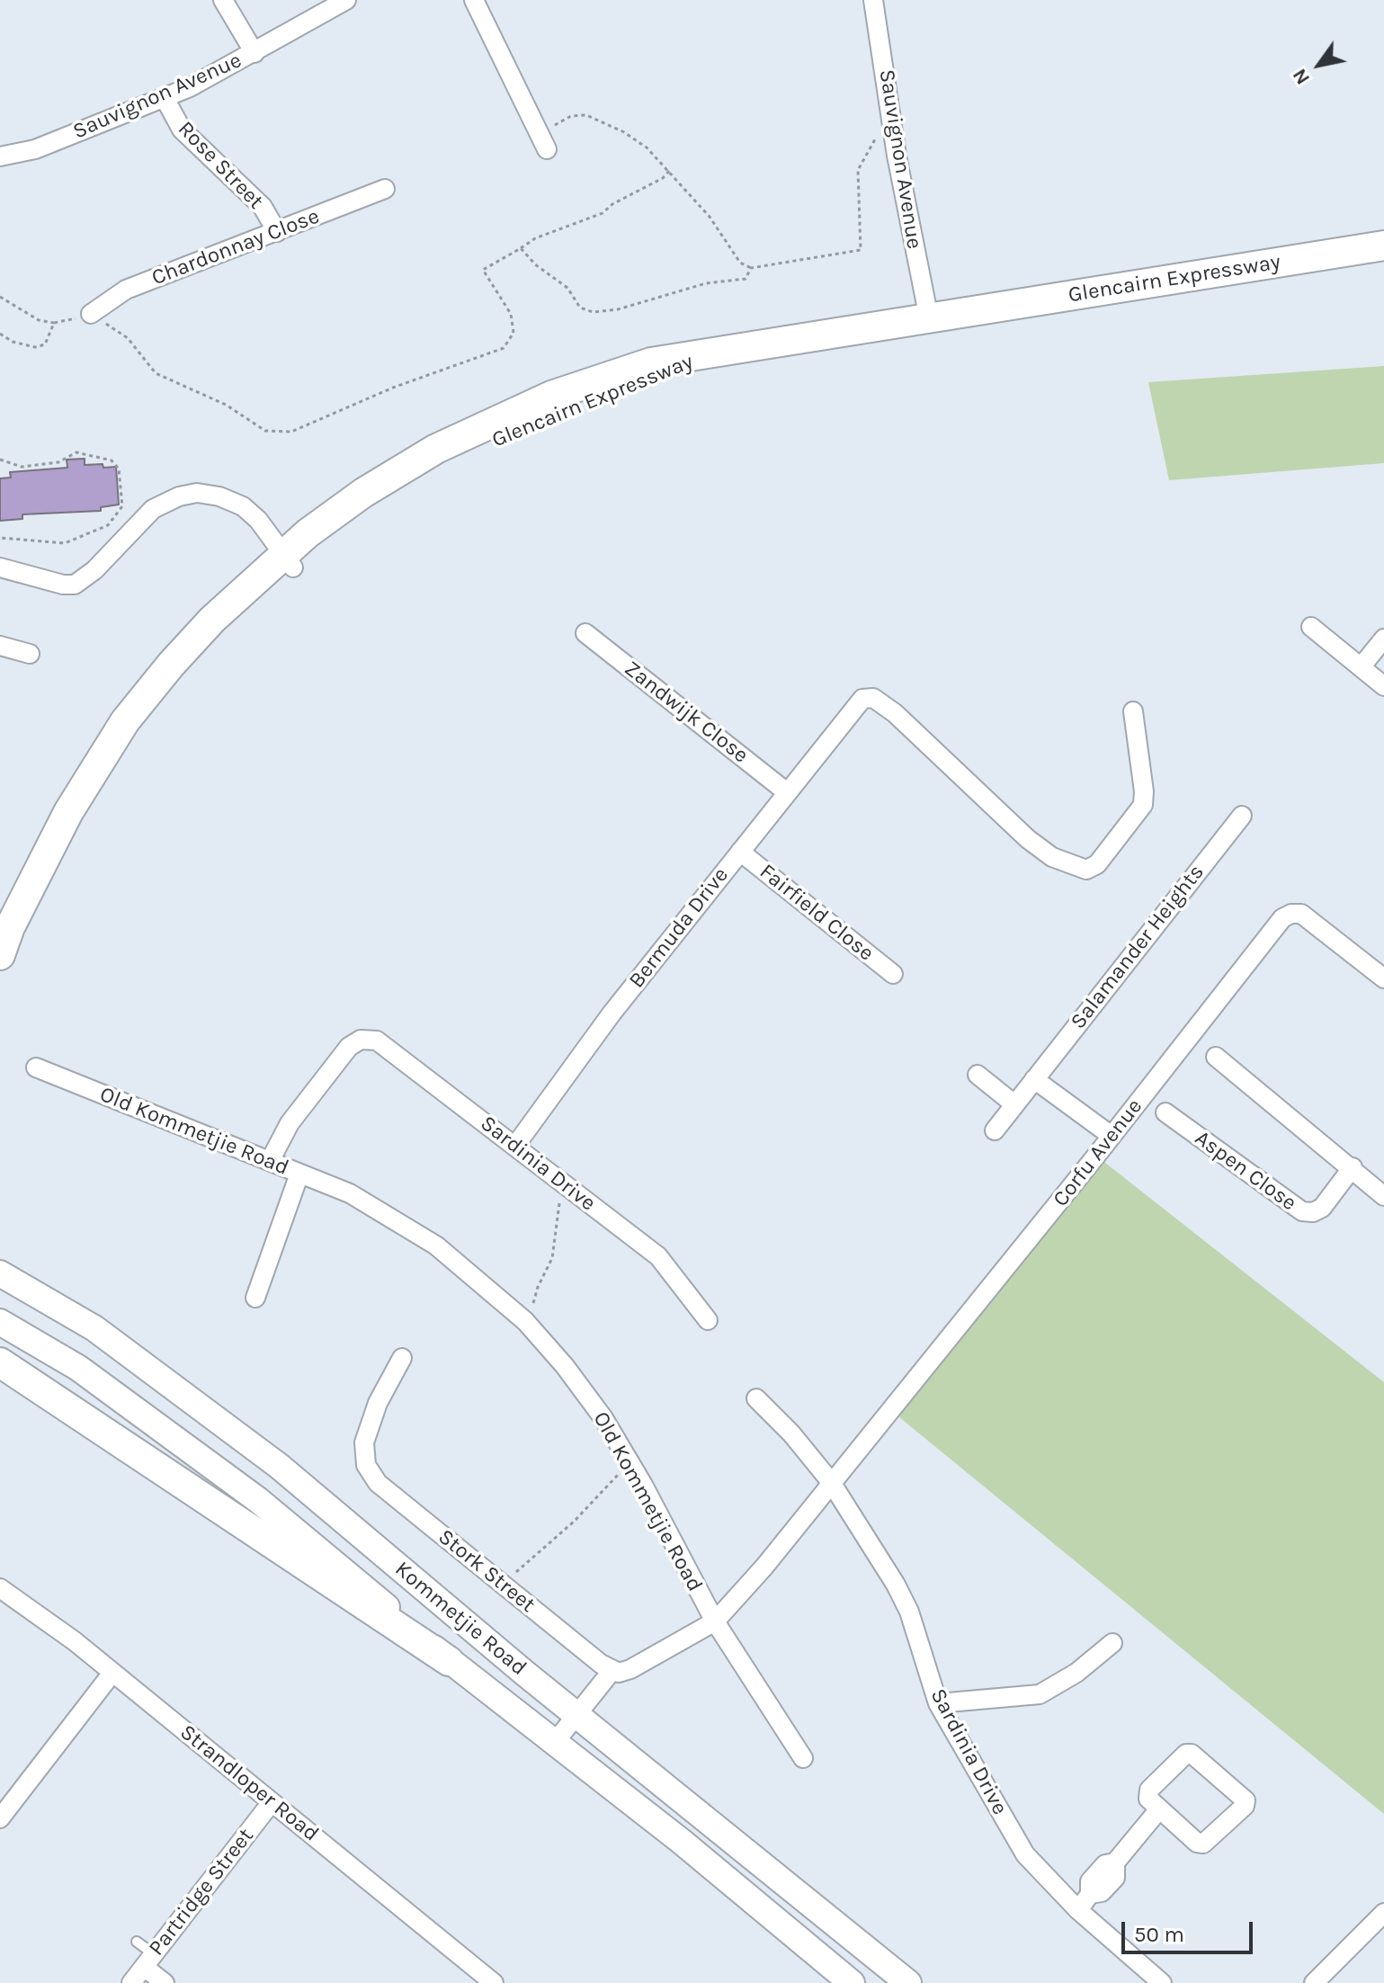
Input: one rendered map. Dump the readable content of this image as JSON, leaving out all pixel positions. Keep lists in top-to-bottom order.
{
  "streets": {
    "main road": ["Glencairn Expressway", "Kommetjie Road"],
    "street": [
      "Sauvignon Avenue",
      "Rose Street",
      "Chardonnay Close",
      "Zandwijk Close",
      "Fairfield Close",
      "Bermuda Drive",
      "Salamander Heights",
      "Old Kommetjie Road",
      "Corfu Avenue",
      "Sardinia Drive",
      "Aspen Close",
      "Stork Street",
      "Strandloper Road",
      "Partridge Street"
    ]
  },
  "crossings": [
    ["Sauvignon Avenue", "Rose Street"],
    ["Sauvignon Avenue", "Glencairn Expressway"],
    ["Rose Street", "Chardonnay Close"],
    ["Zandwijk Close", "Bermuda Drive"],
    ["Fairfield Close", "Bermuda Drive"],
    ["Bermuda Drive", "Sardinia Drive"],
    ["Old Kommetjie Road", "Corfu Avenue"],
    ["Old Kommetjie Road", "Sardinia Drive"],
    ["Corfu Avenue", "Sardinia Drive"],
    ["Strandloper Road", "Partridge Street"]
  ],
  "scale_bar": "50 m",
  "north": "bottom left"
}
